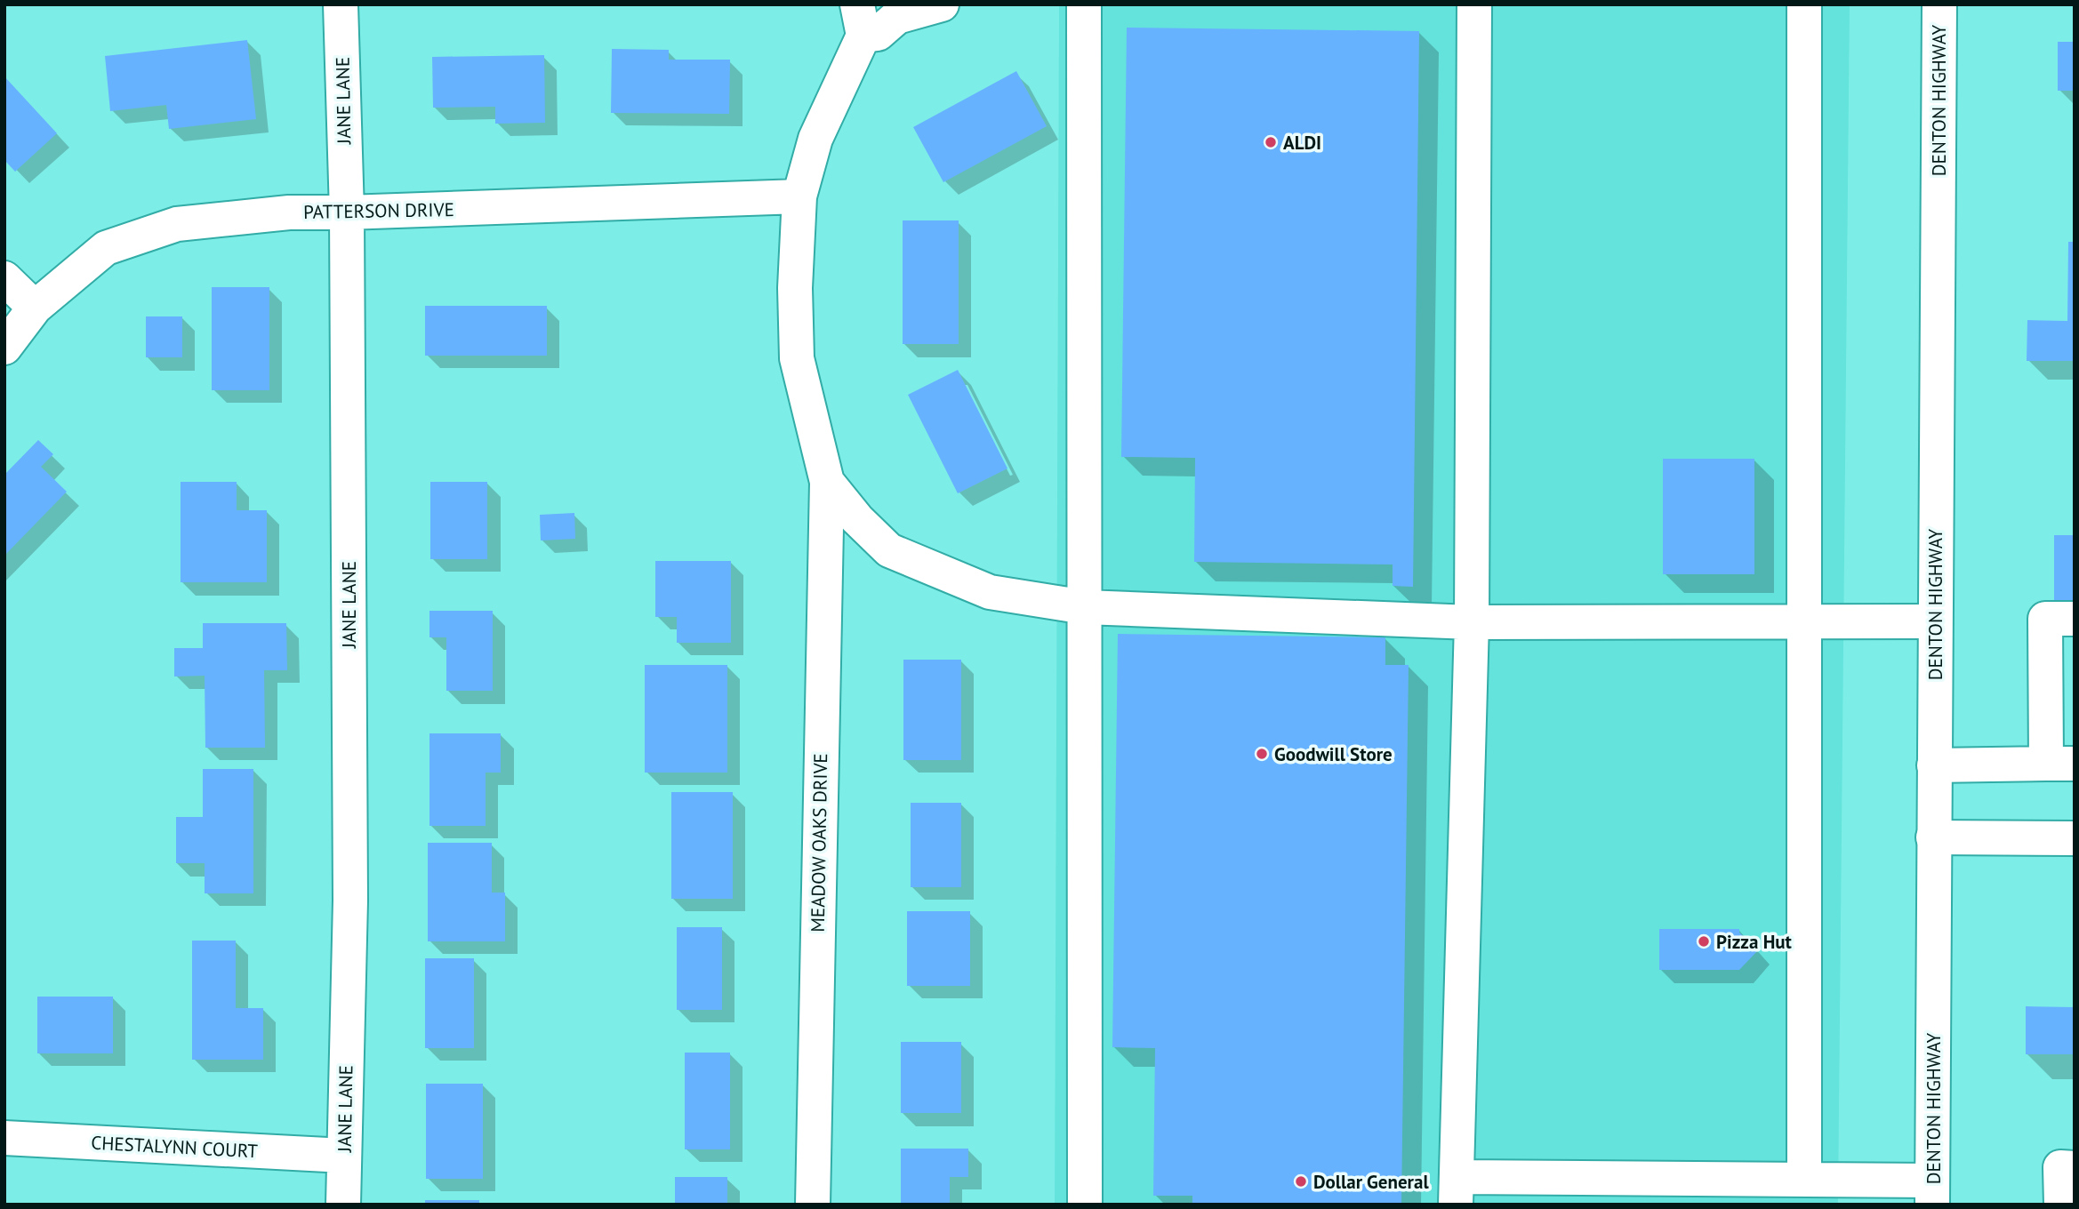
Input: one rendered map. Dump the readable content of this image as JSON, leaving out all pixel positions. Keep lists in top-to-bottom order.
{
  "streets": {
    "street": [
      "JANE LANE",
      "DENTON HIGHWAY",
      "PATTERSON DRIVE",
      "MEADOW OAKS DRIVE",
      "CHESTALYNN COURT"
    ]
  },
  "crossings": [
    ["JANE LANE", "PATTERSON DRIVE"],
    ["JANE LANE", "CHESTALYNN COURT"],
    ["DENTON HIGHWAY", "MEADOW OAKS DRIVE"],
    ["PATTERSON DRIVE", "MEADOW OAKS DRIVE"]
  ],
  "places": [
    "ALDI",
    "Goodwill Store",
    "Pizza Hut",
    "Dollar General"
  ]
}
